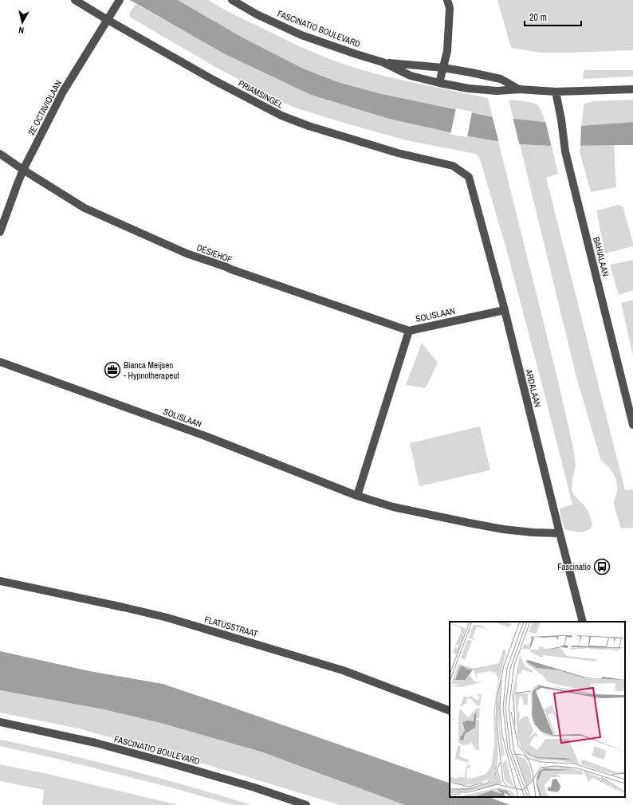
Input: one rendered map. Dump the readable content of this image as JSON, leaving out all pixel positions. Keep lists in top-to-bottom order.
{
  "streets": {
    "street": [
      "FASCINATIO BOULEVARD",
      "PRIAMSINGEL",
      "2E OCTAVIOLAAN",
      "DÉSIEHOF",
      "BAHIALAAN",
      "SOLISLAAN",
      "ARDALAAN",
      "FLATUSSTRAAT"
    ]
  },
  "crossings": [
    ["FASCINATIO BOULEVARD", "BAHIALAAN"],
    ["PRIAMSINGEL", "2E OCTAVIOLAAN"],
    ["PRIAMSINGEL", "ARDALAAN"],
    ["2E OCTAVIOLAAN", "DÉSIEHOF"],
    ["DÉSIEHOF", "SOLISLAAN"],
    ["SOLISLAAN", "ARDALAAN"]
  ],
  "places": {
    "office": ["Bianca Meijsen - Hypnotherapeut"],
    "bus stop": ["Fascinatio"]
  },
  "scale_bar": "20 m",
  "north": "bottom"
}
